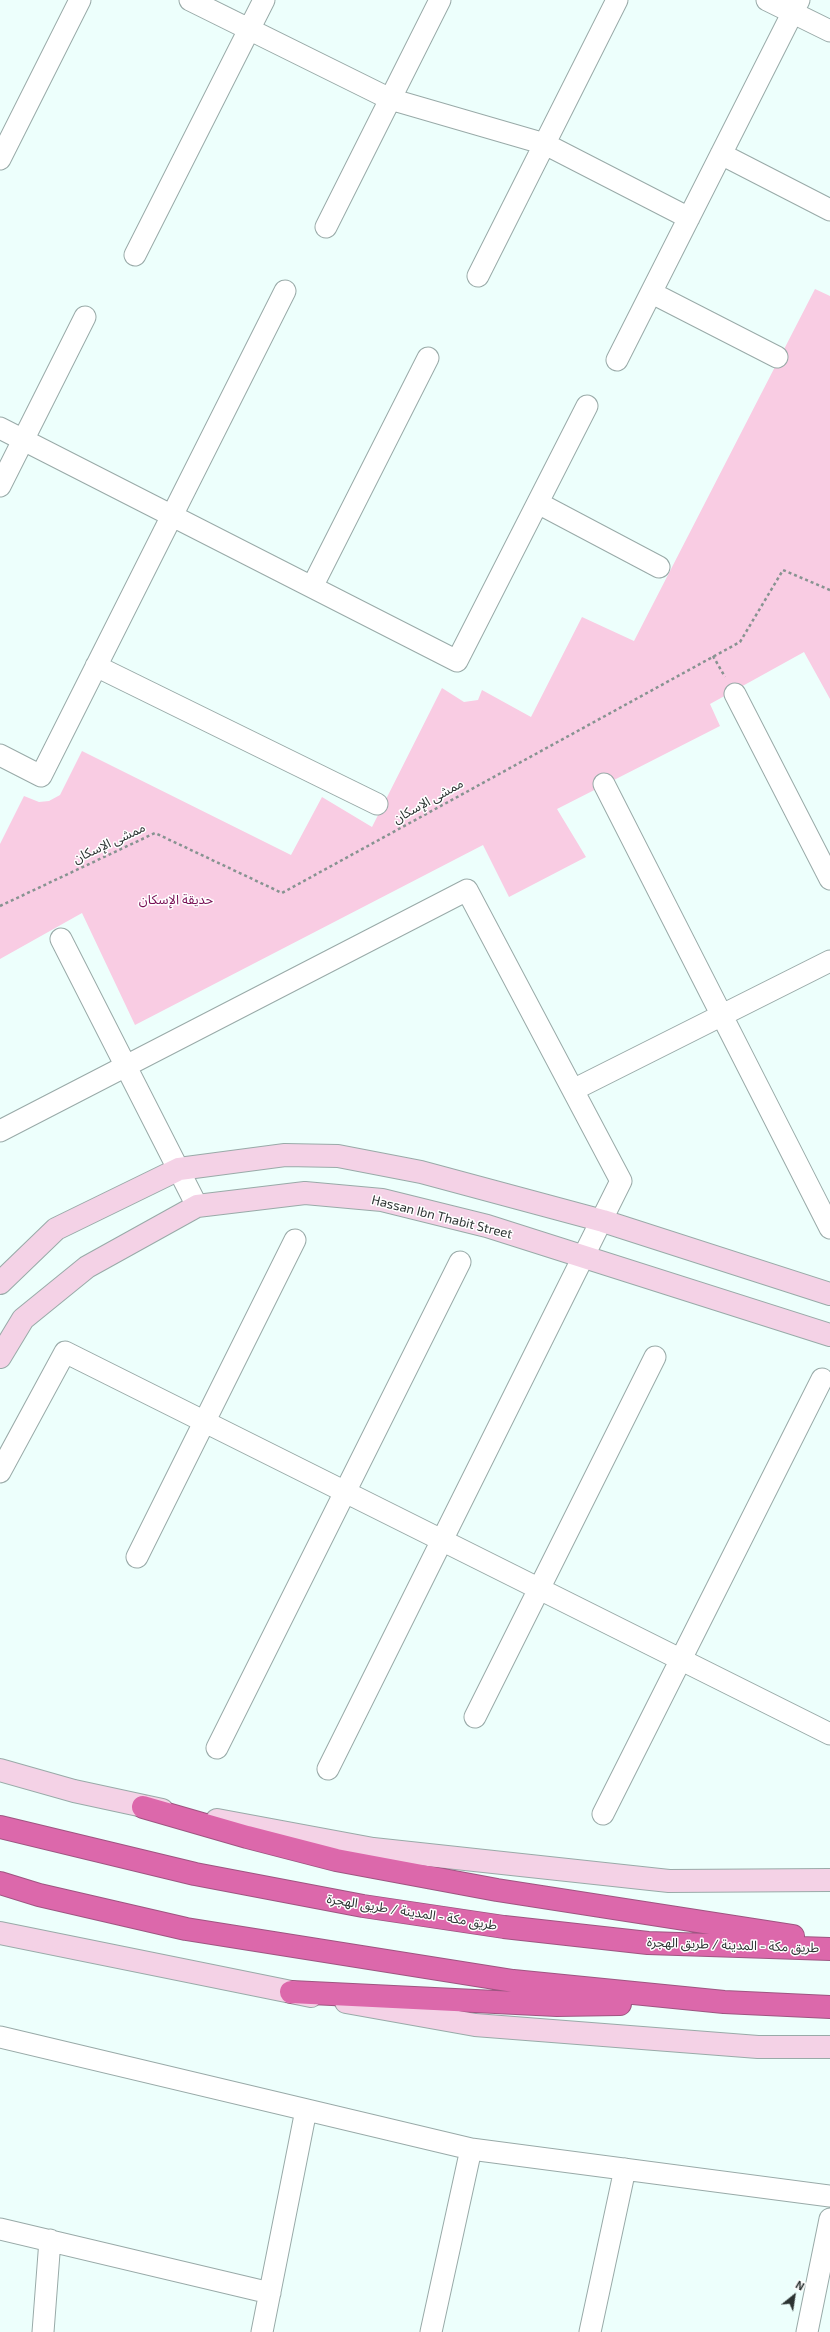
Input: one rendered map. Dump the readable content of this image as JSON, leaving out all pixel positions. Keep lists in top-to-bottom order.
{
  "streets": {
    "highway": ["طريق مكة - المدينة / طريق الهجرة"],
    "street": ["Hassan Ibn Thabit Street"],
    "path": ["ممشى الإسكان"]
  },
  "parks": ["حديقة الإسكان"],
  "north": "top right"
}
